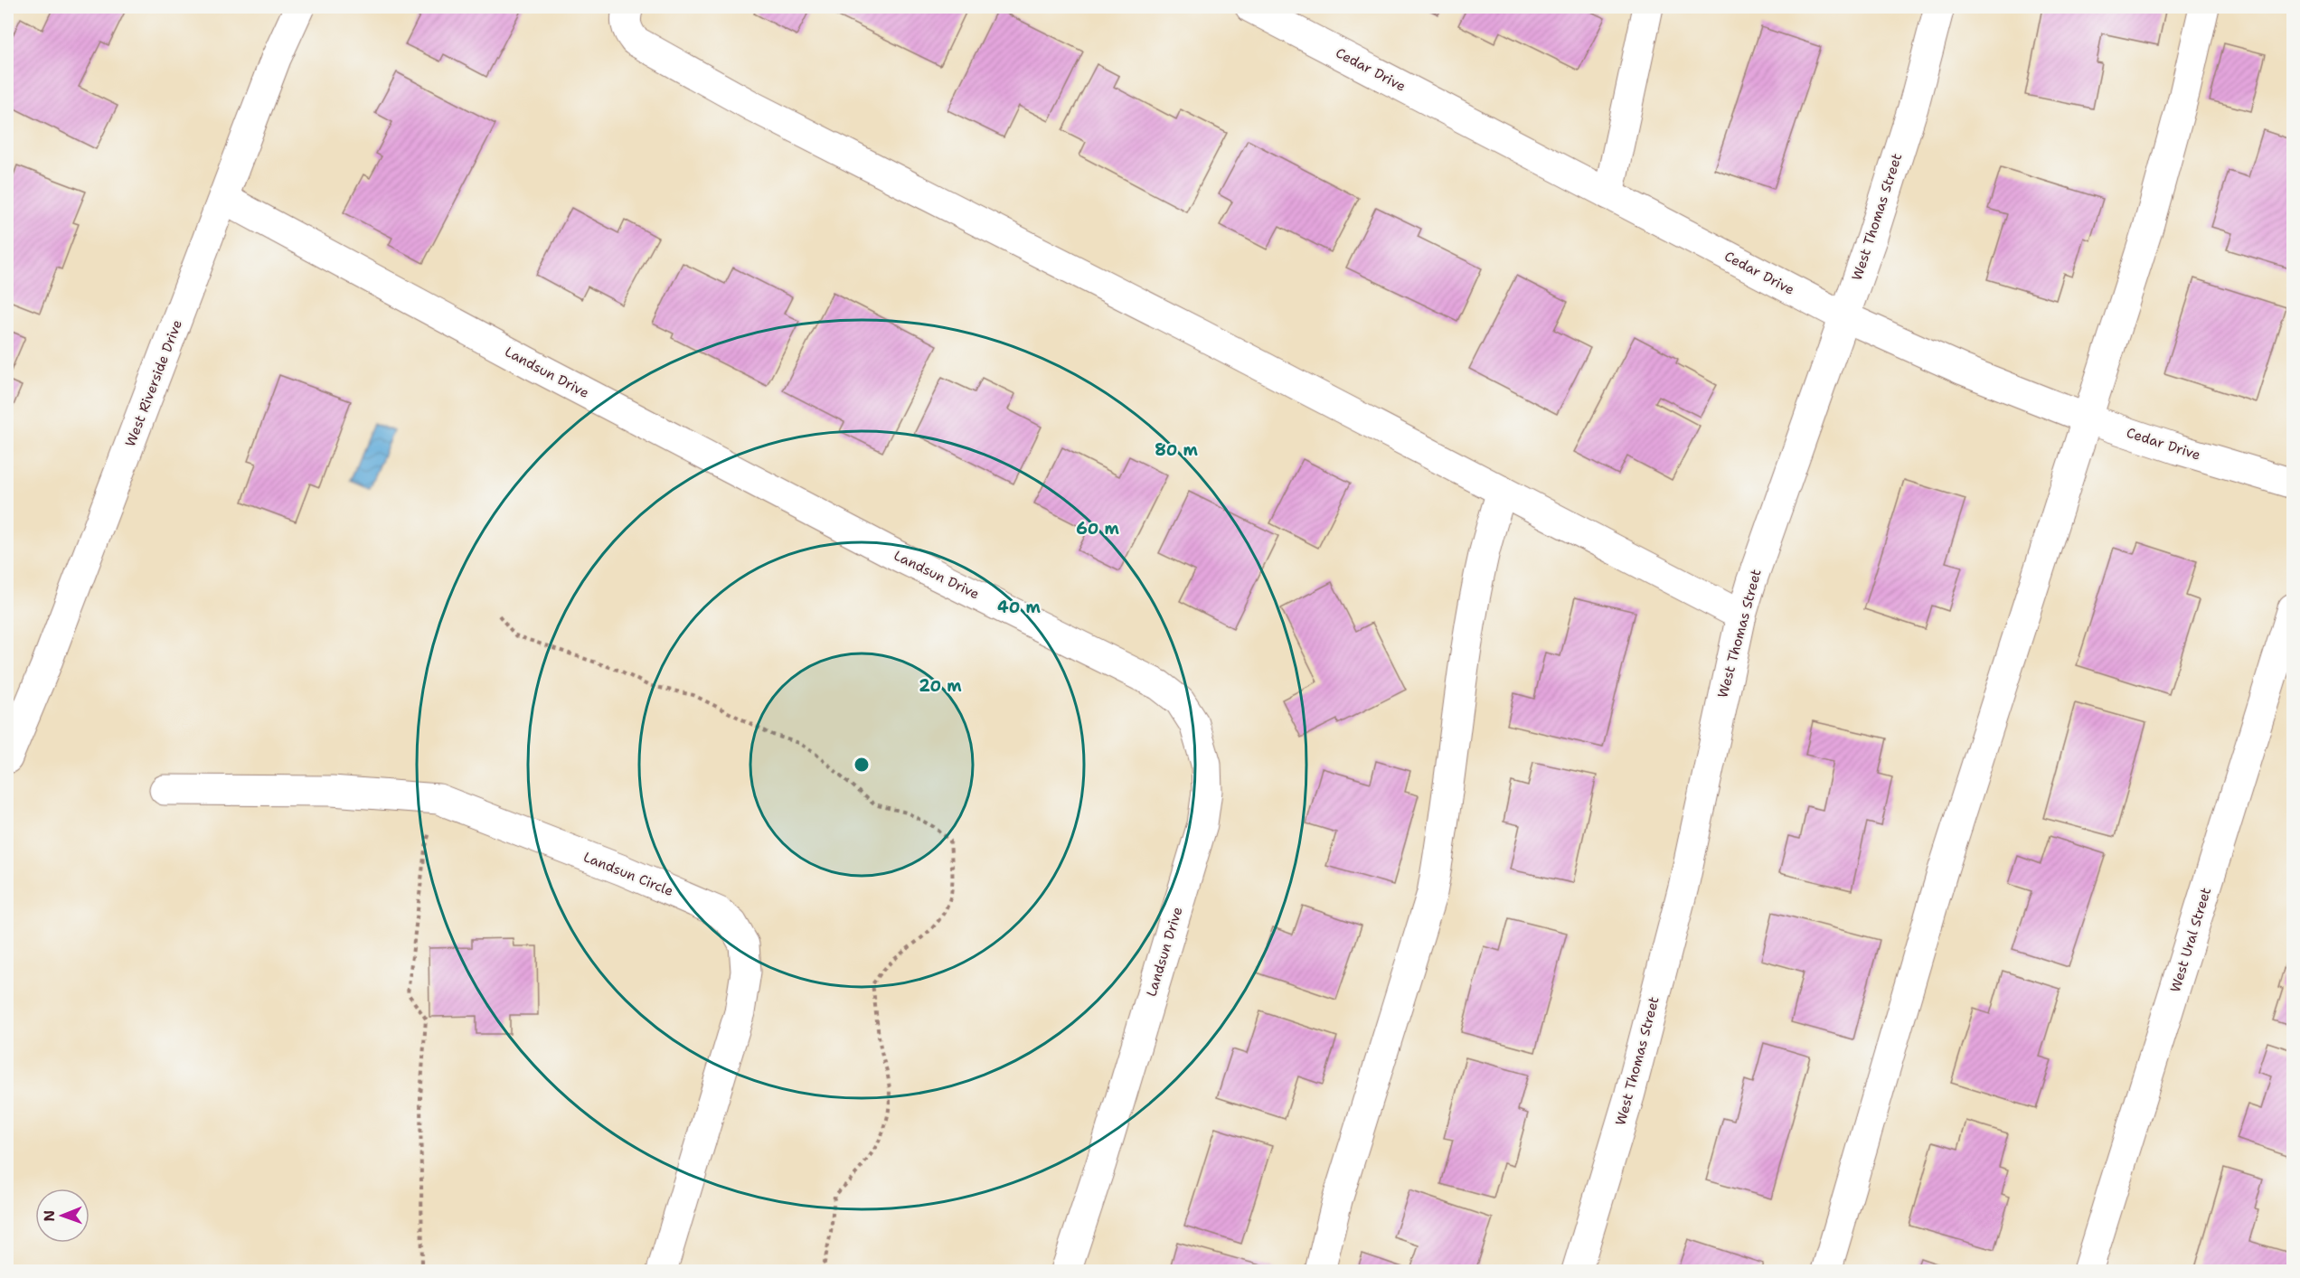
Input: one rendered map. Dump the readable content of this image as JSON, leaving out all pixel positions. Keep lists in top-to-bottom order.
{
  "streets": {
    "street": [
      "Cedar Drive",
      "West Thomas Street",
      "Landsun Drive",
      "West Riverside Drive",
      "Landsun Circle",
      "West Ural Street"
    ]
  },
  "crossings": [
    ["Cedar Drive", "West Thomas Street"],
    ["Landsun Drive", "West Riverside Drive"]
  ],
  "north": "left",
  "rings": [
    "80 m",
    "60 m",
    "40 m",
    "20 m"
  ]
}
